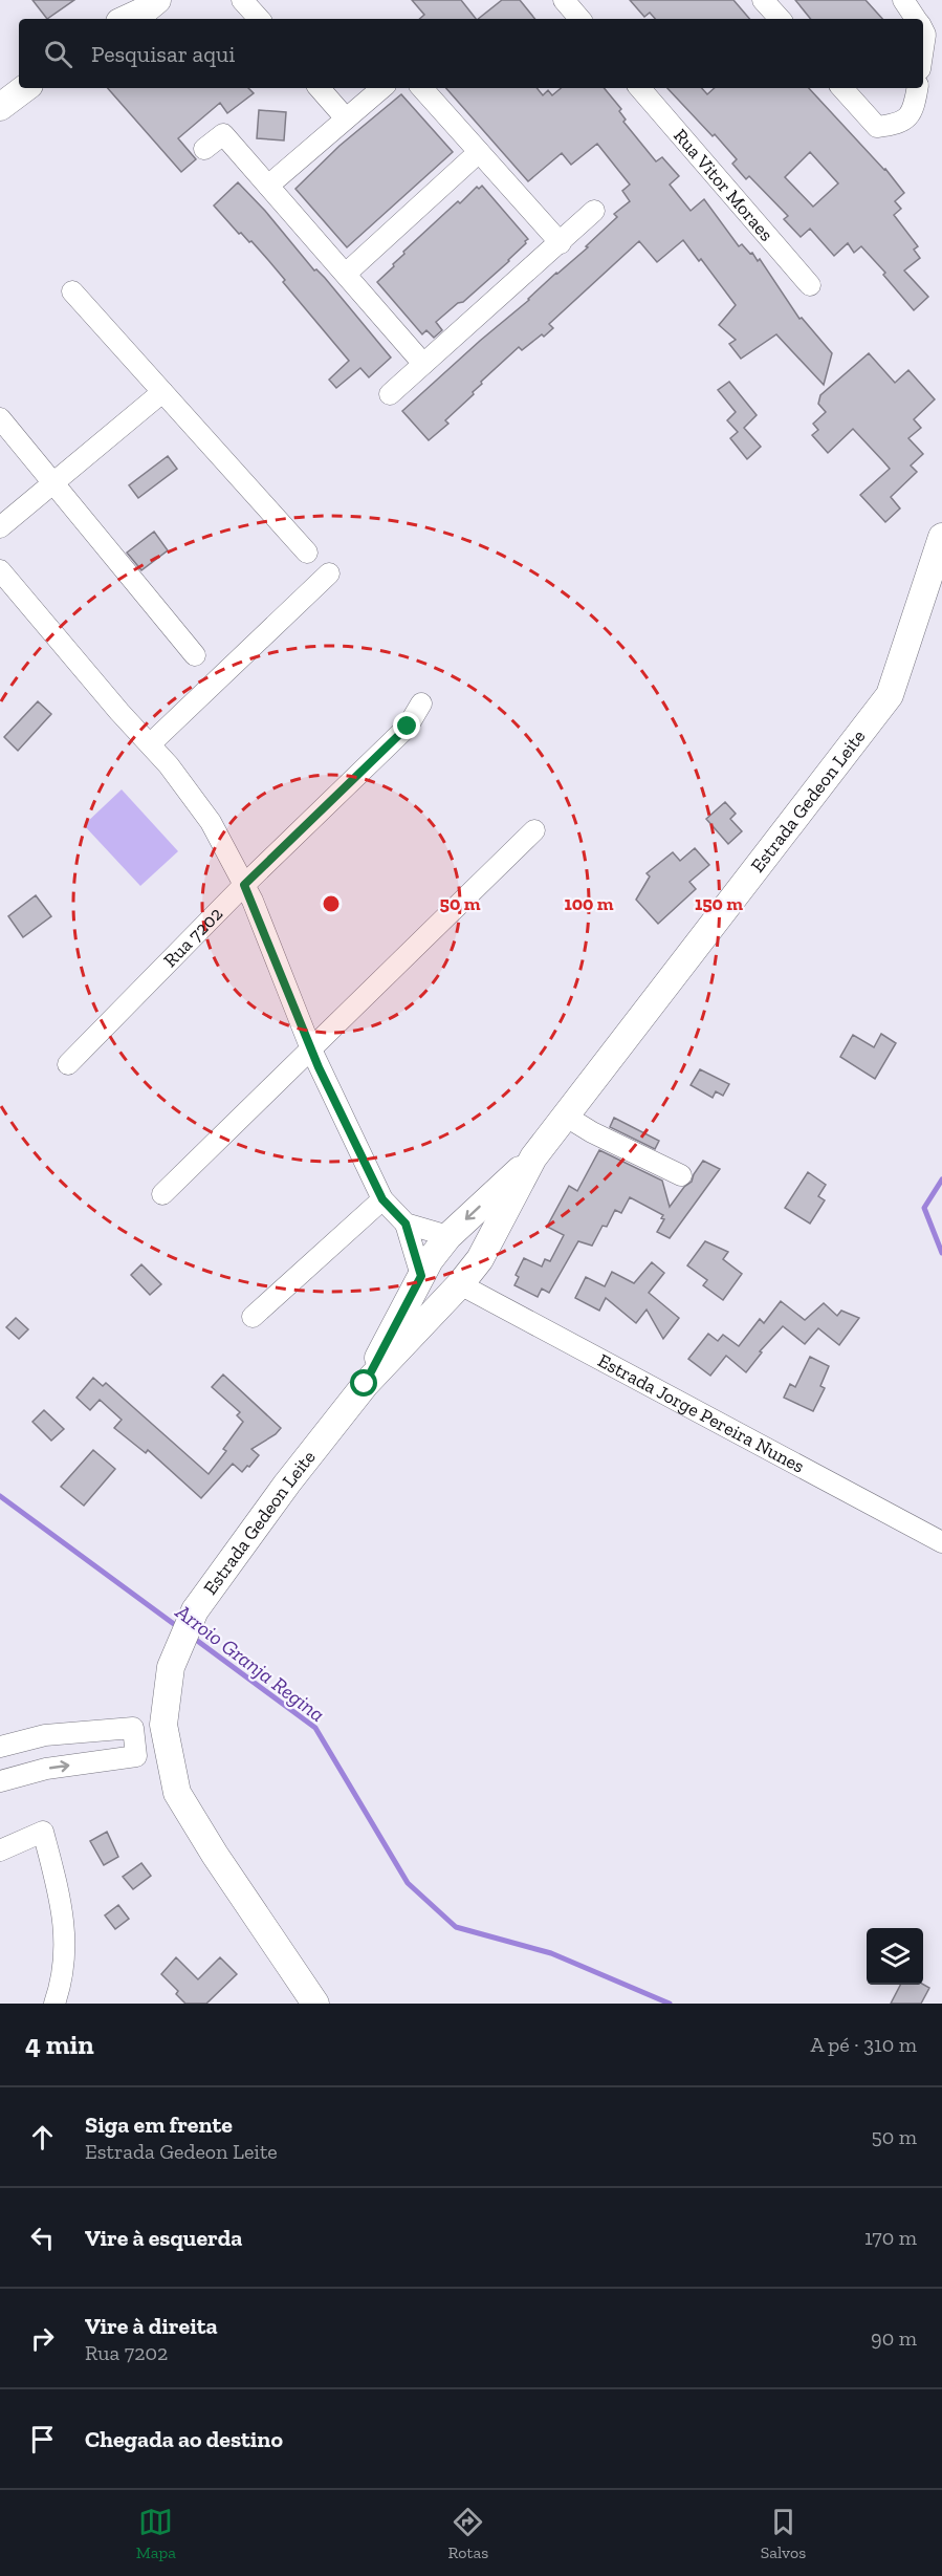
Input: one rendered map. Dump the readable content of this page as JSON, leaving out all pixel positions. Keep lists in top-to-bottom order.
{
  "streets": {
    "main road": ["Estrada Gedeon Leite"],
    "street": ["Rua Vitor Moraes", "Rua 7202", "Estrada Jorge Pereira Nunes"]
  },
  "crossings": [
    ["Estrada Gedeon Leite", "Estrada Jorge Pereira Nunes"]
  ],
  "water": ["Arroio Granja Regina"],
  "page": {
    "search": "Pesquisar aqui",
    "heading": ["4 min", "A pé · 310 m"],
    "list": [
      ["Siga em frente", "Estrada Gedeon Leite", "50 m"],
      ["Vire à esquerda", "170 m"],
      ["Vire à direita", "Rua 7202", "90 m"],
      "Chegada ao destino"
    ],
    "nav": ["Mapa", "Rotas", "Salvos"]
  },
  "rings": ["50 m", "100 m", "150 m"]
}
